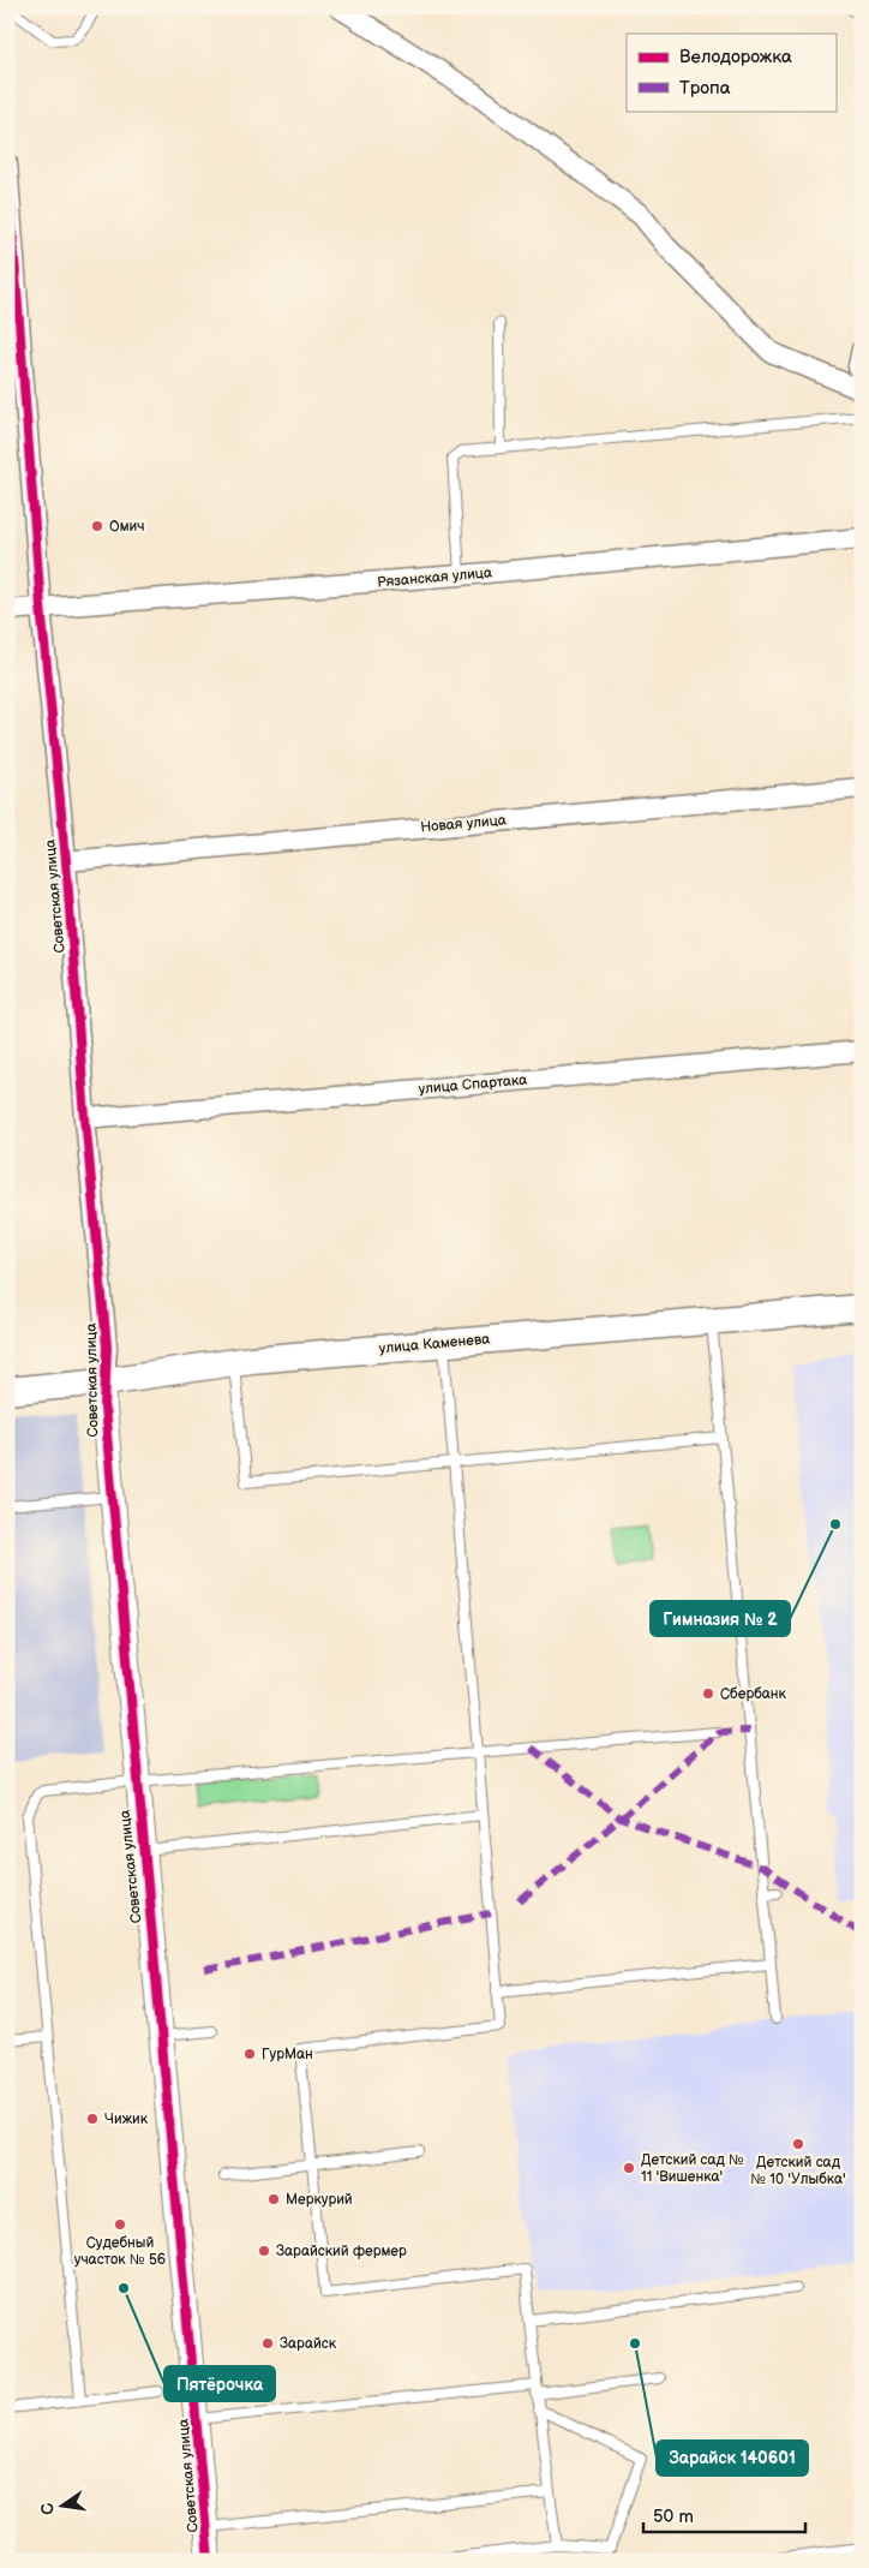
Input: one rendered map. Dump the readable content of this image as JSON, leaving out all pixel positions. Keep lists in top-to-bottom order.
{
  "streets": {
    "main road": ["улица Каменева"],
    "street": [
      "Рязанская улица",
      "Новая улица",
      "Советская улица",
      "улица Спартака"
    ]
  },
  "crossings": [
    ["Рязанская улица", "Советская улица"],
    ["Новая улица", "Советская улица"],
    ["Советская улица", "улица Спартака"],
    ["Советская улица", "улица Каменева"]
  ],
  "places": [
    "Омич",
    "Гимназия № 2",
    "Сбербанк",
    "ГурМан",
    "Чижик",
    "Детский сад № 10 'Улыбка'",
    "Детский сад № 11 'Вишенка'",
    "Меркурий",
    "Судебный участок № 56",
    "Зарайский фермер",
    "Пятёрочка",
    "Зарайск",
    "Зарайск 140601"
  ],
  "legend": ["Велодорожка", "Тропа"],
  "scale_bar": "50 m",
  "north": "left"
}
